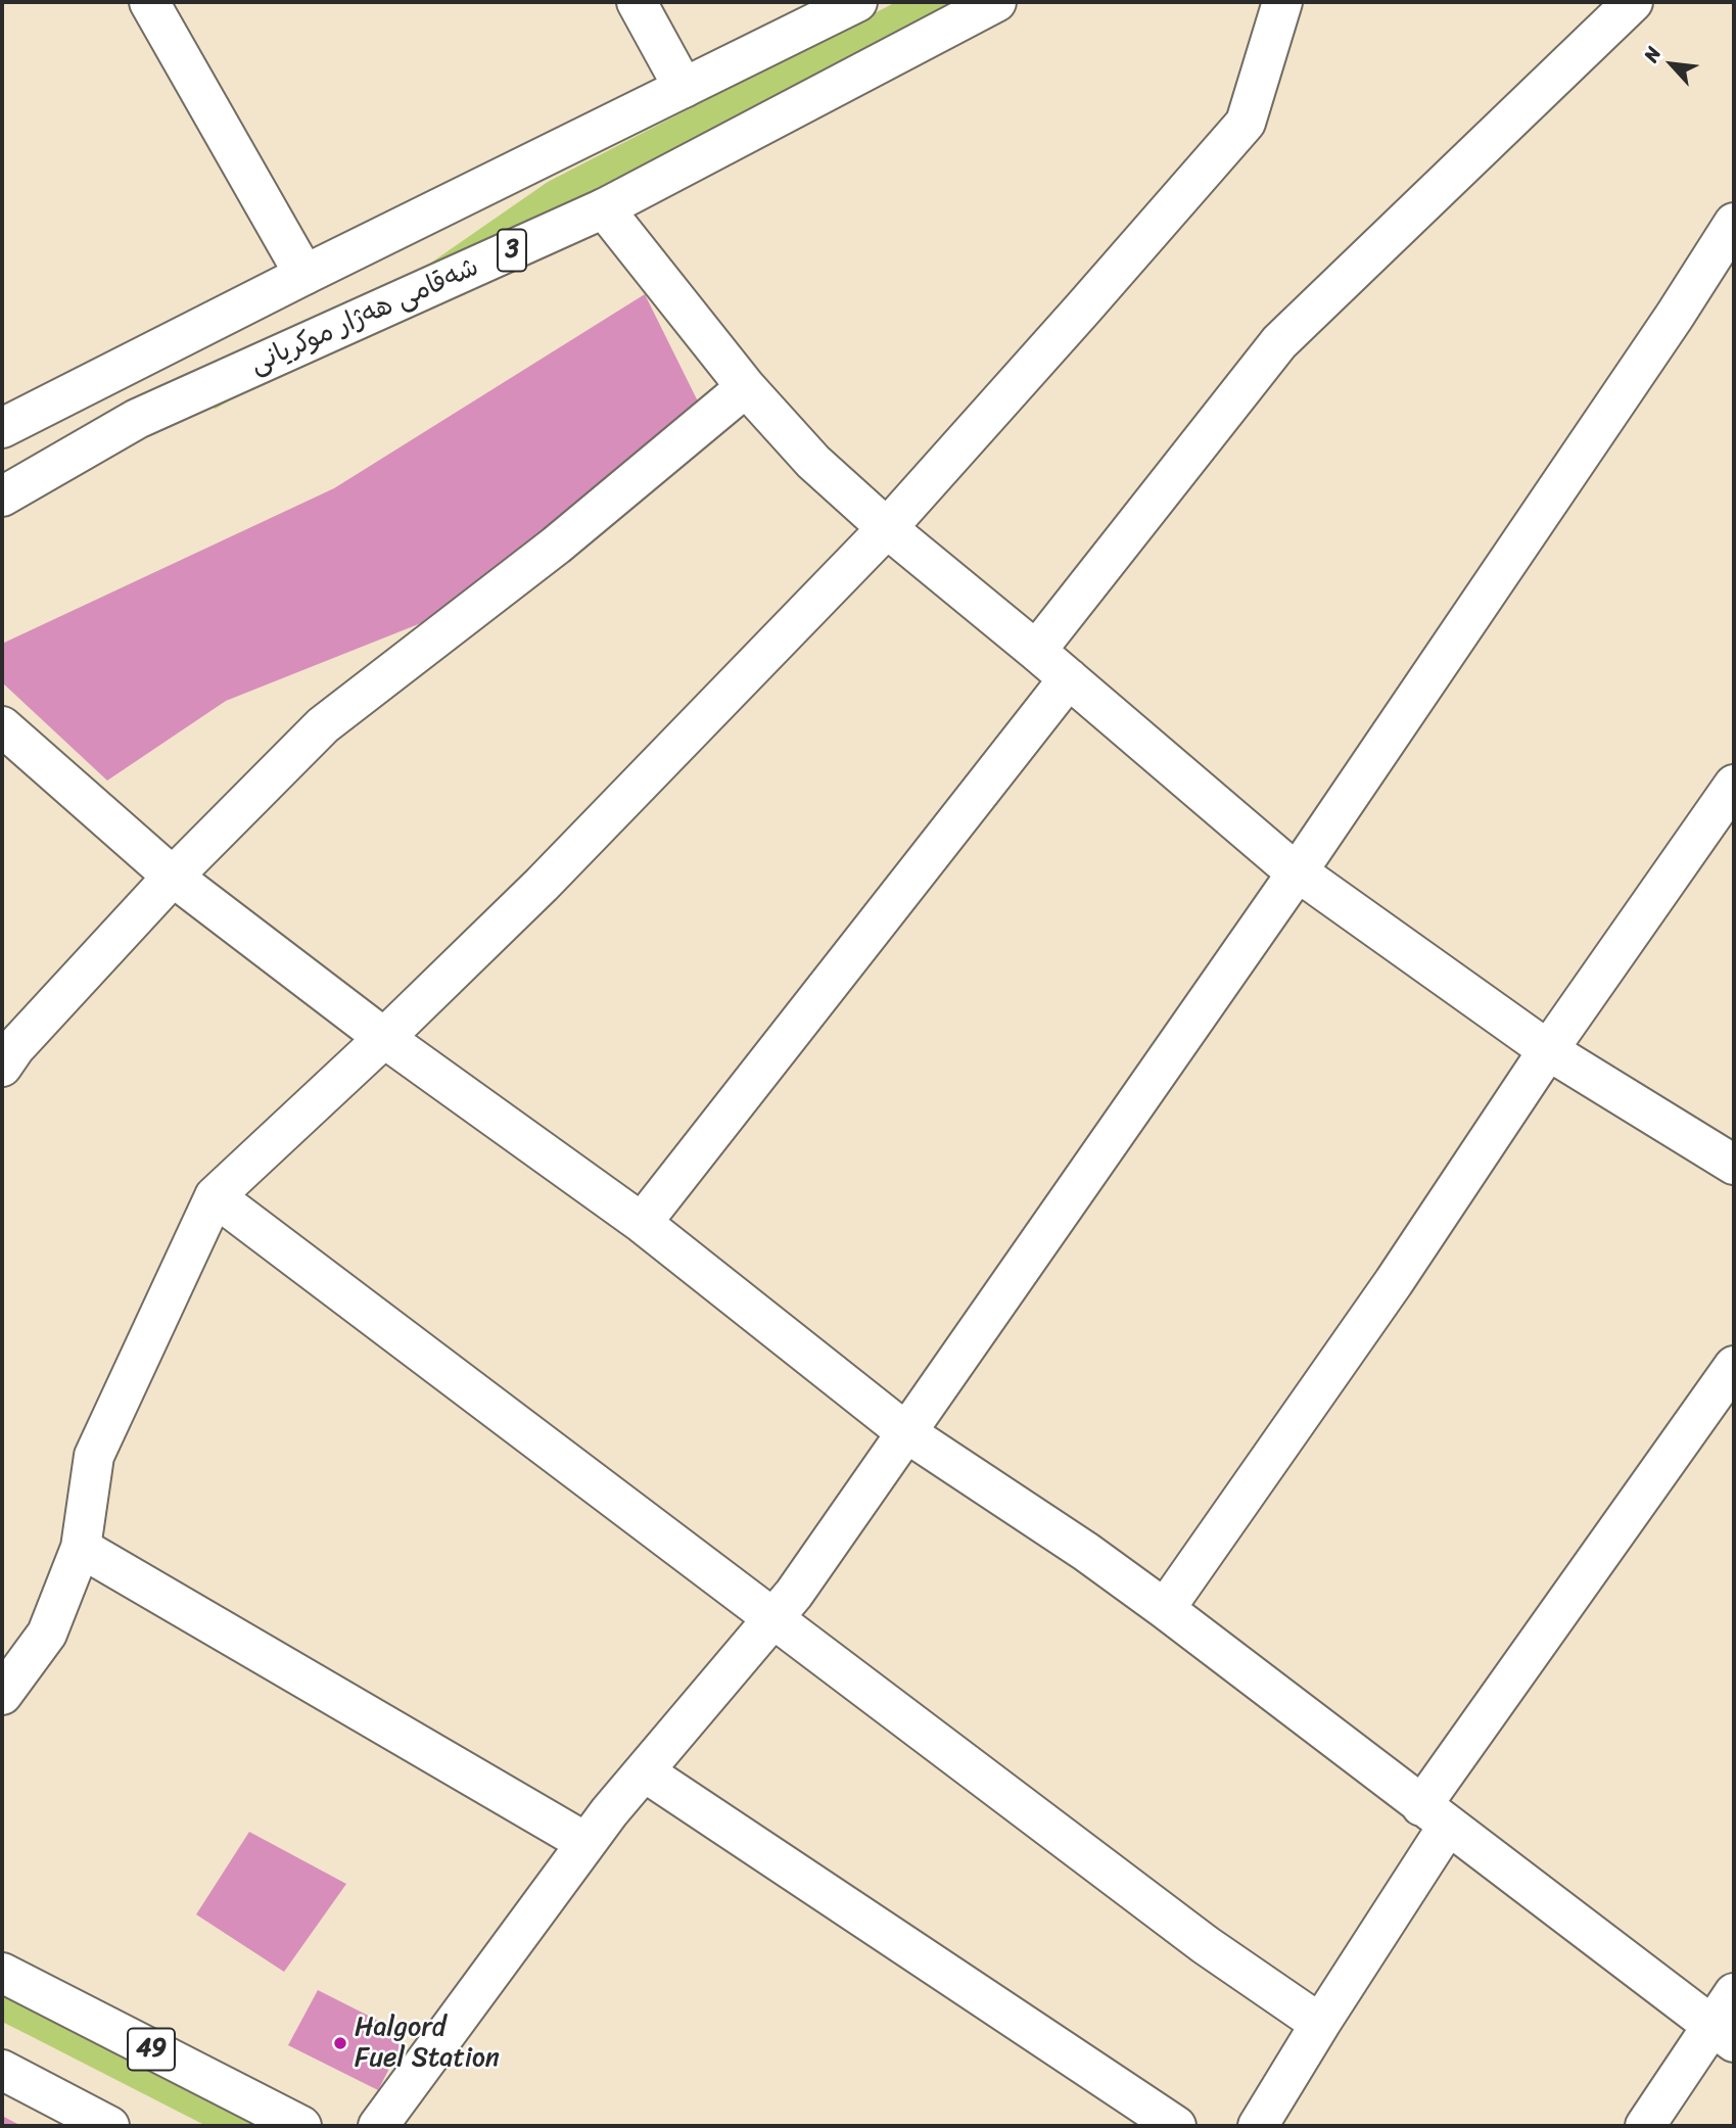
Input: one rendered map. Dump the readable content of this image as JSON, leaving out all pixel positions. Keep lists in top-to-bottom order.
{
  "streets": {
    "main road": ["3", "شەقامی ھەژار موکریانی", "49"]
  },
  "places": ["Halgord Fuel Station"],
  "north": "top left"
}
